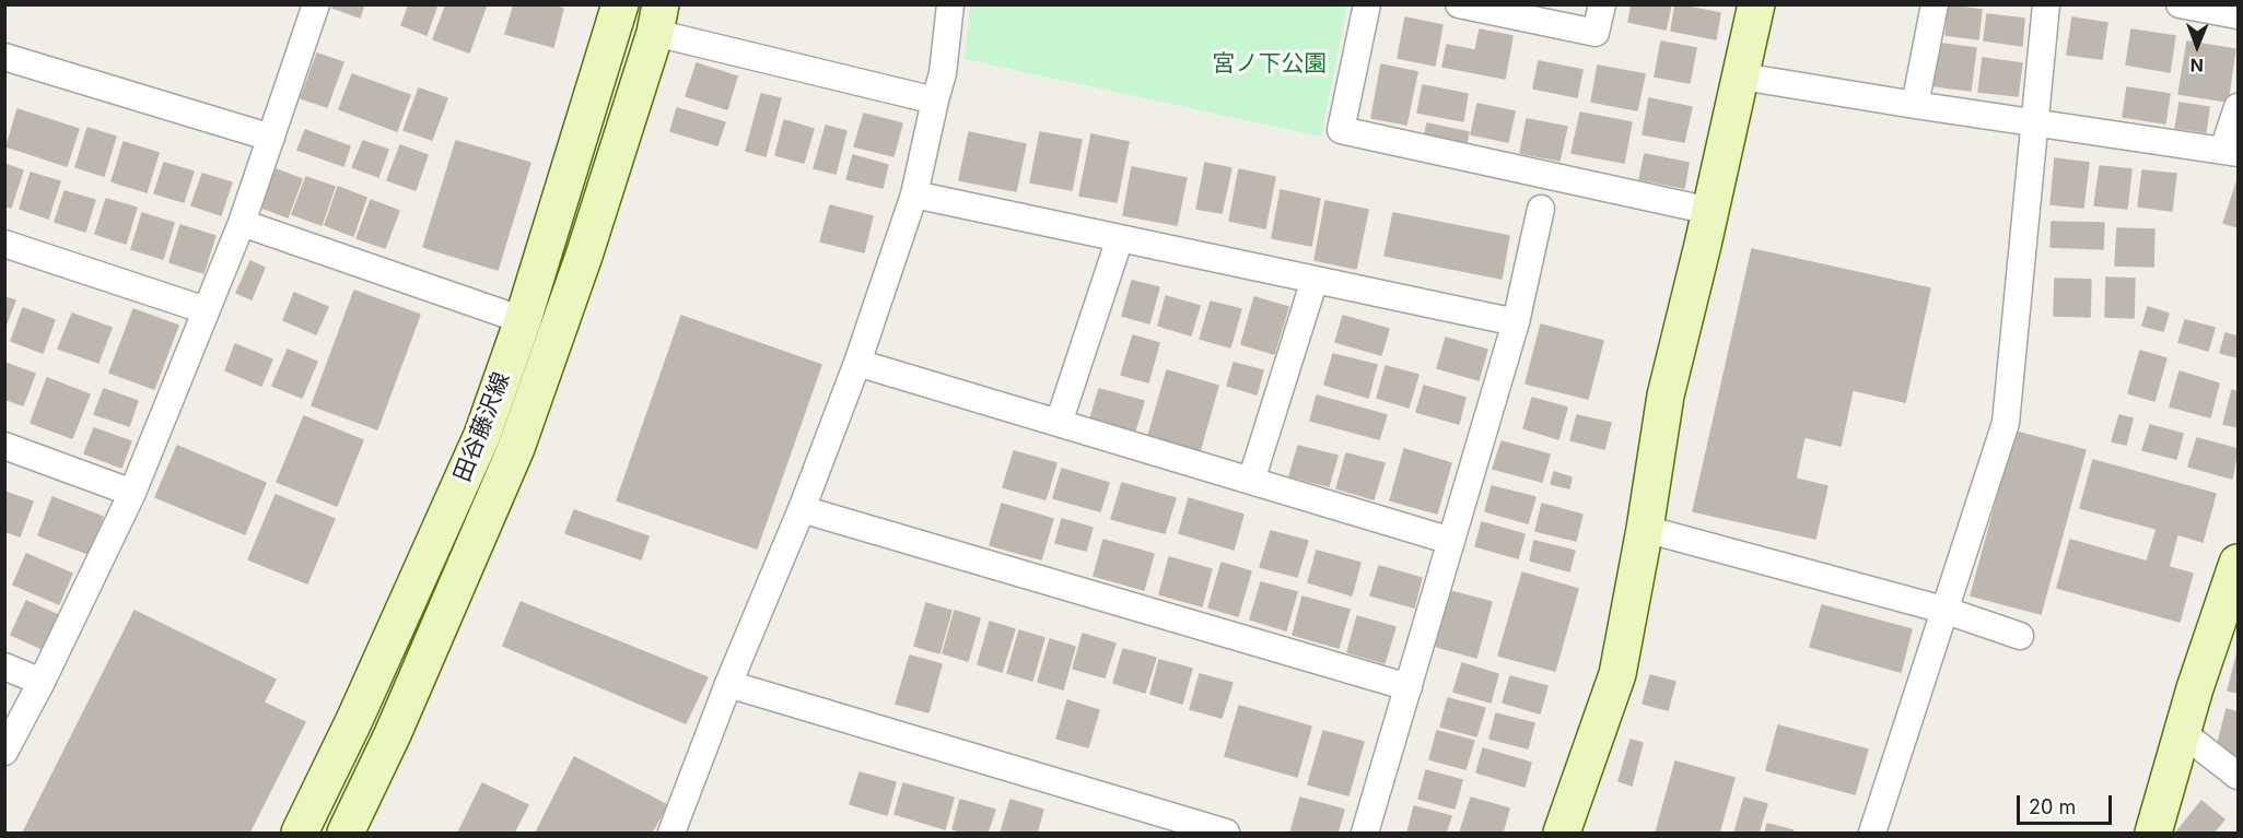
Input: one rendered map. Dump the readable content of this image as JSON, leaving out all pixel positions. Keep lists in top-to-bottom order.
{
  "streets": {
    "main road": ["田谷藤沢線"]
  },
  "parks": ["宮ノ下公園"],
  "scale_bar": "20 m",
  "north": "bottom"
}
